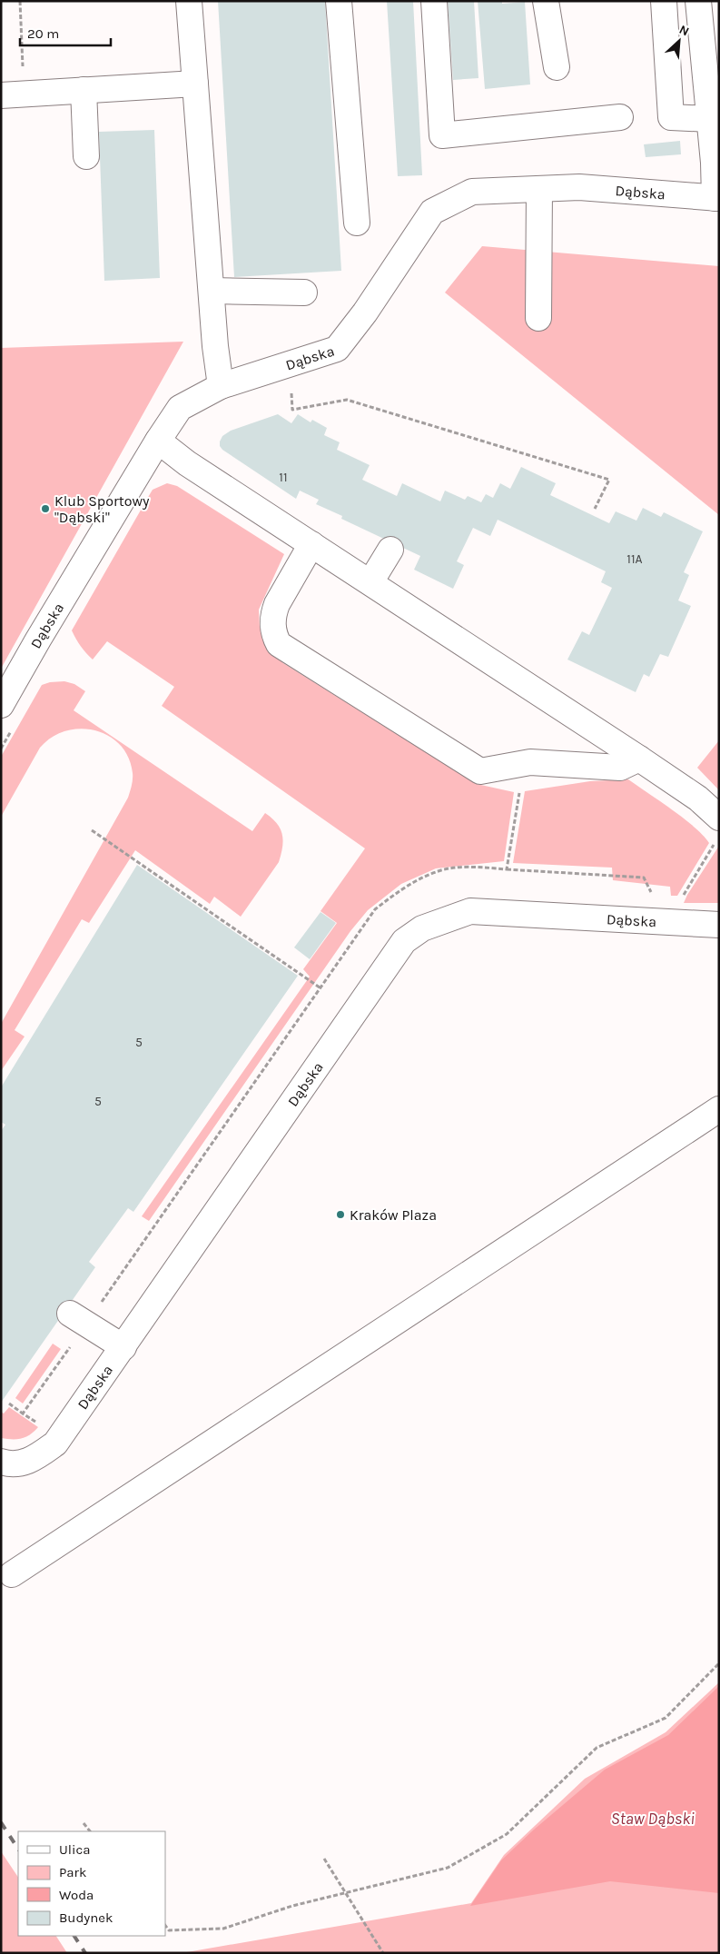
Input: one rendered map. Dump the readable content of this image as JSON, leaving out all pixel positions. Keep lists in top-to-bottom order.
{
  "streets": {
    "street": ["Dąbska"]
  },
  "water": ["Staw Dąbski"],
  "places": ["Klub Sportowy \"Dąbski\"", "Kraków Plaza"],
  "house_numbers": [
    "11",
    "11A",
    "5",
    "5"
  ],
  "legend": [
    "Ulica",
    "Park",
    "Woda",
    "Budynek"
  ],
  "scale_bar": "20 m",
  "north": "top right"
}
